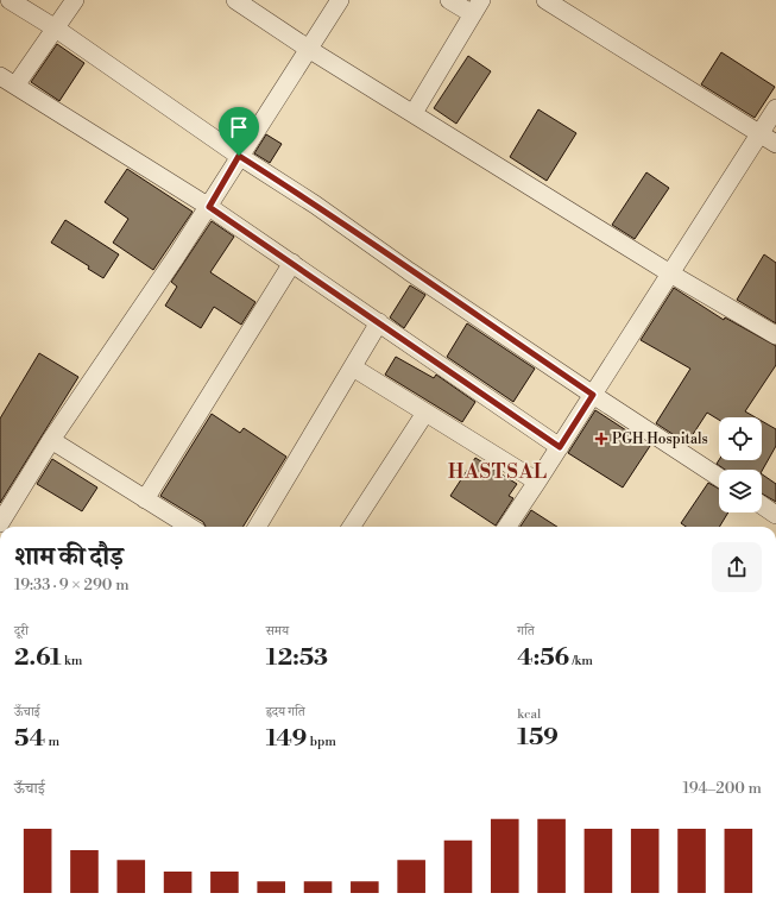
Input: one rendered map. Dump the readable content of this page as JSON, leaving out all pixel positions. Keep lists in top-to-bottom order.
{
  "districts": ["HASTSAL"],
  "places": {
    "health": ["PGH Hospitals"]
  },
  "page": {
    "heading": ["शाम की दौड़", "19:33 · 9 × 290 m"],
    "stats": [
      ["दूरी", "2.61 km"],
      ["समय", "12:53"],
      ["गति", "4:56 /km"],
      ["ऊँचाई", "54 m"],
      ["हृदय गति", "149 bpm"],
      ["kcal", "159"]
    ],
    "chart": ["ऊँचाई", "194–200 m"]
  }
}
